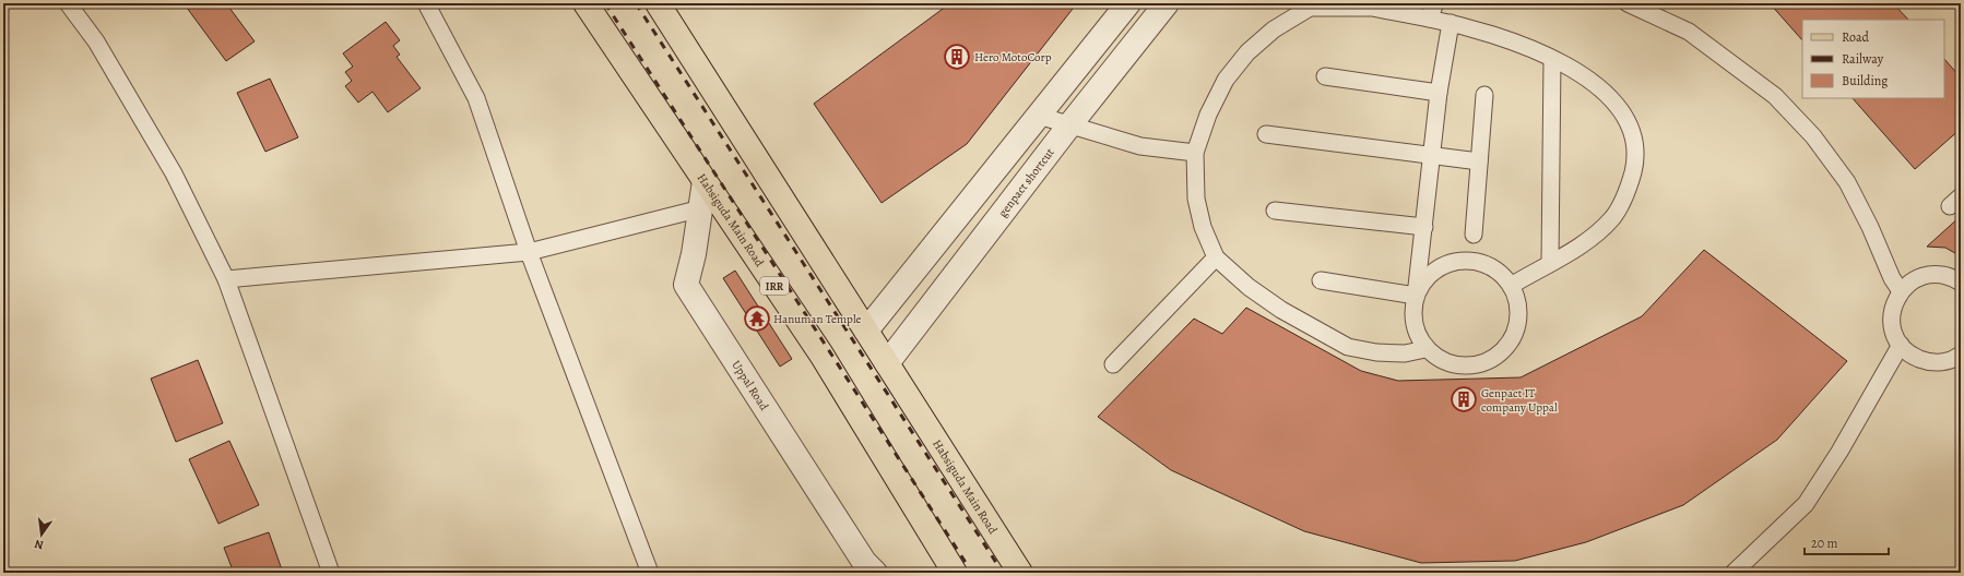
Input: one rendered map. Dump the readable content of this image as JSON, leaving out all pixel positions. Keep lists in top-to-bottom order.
{
  "streets": {
    "main road": ["Habsiguda Main Road", "IRR"],
    "street": ["genpact shortcut", "Uppal Road"]
  },
  "crossings": [
    ["genpact shortcut", "Habsiguda Main Road"],
    ["Habsiguda Main Road", "Uppal Road"]
  ],
  "places": {
    "building": ["Hero MotoCorp", "Genpact IT company Uppal"],
    "temple": ["Hanuman Temple"]
  },
  "legend": ["Road", "Railway", "Building"],
  "scale_bar": "20 m",
  "north": "bottom"
}
